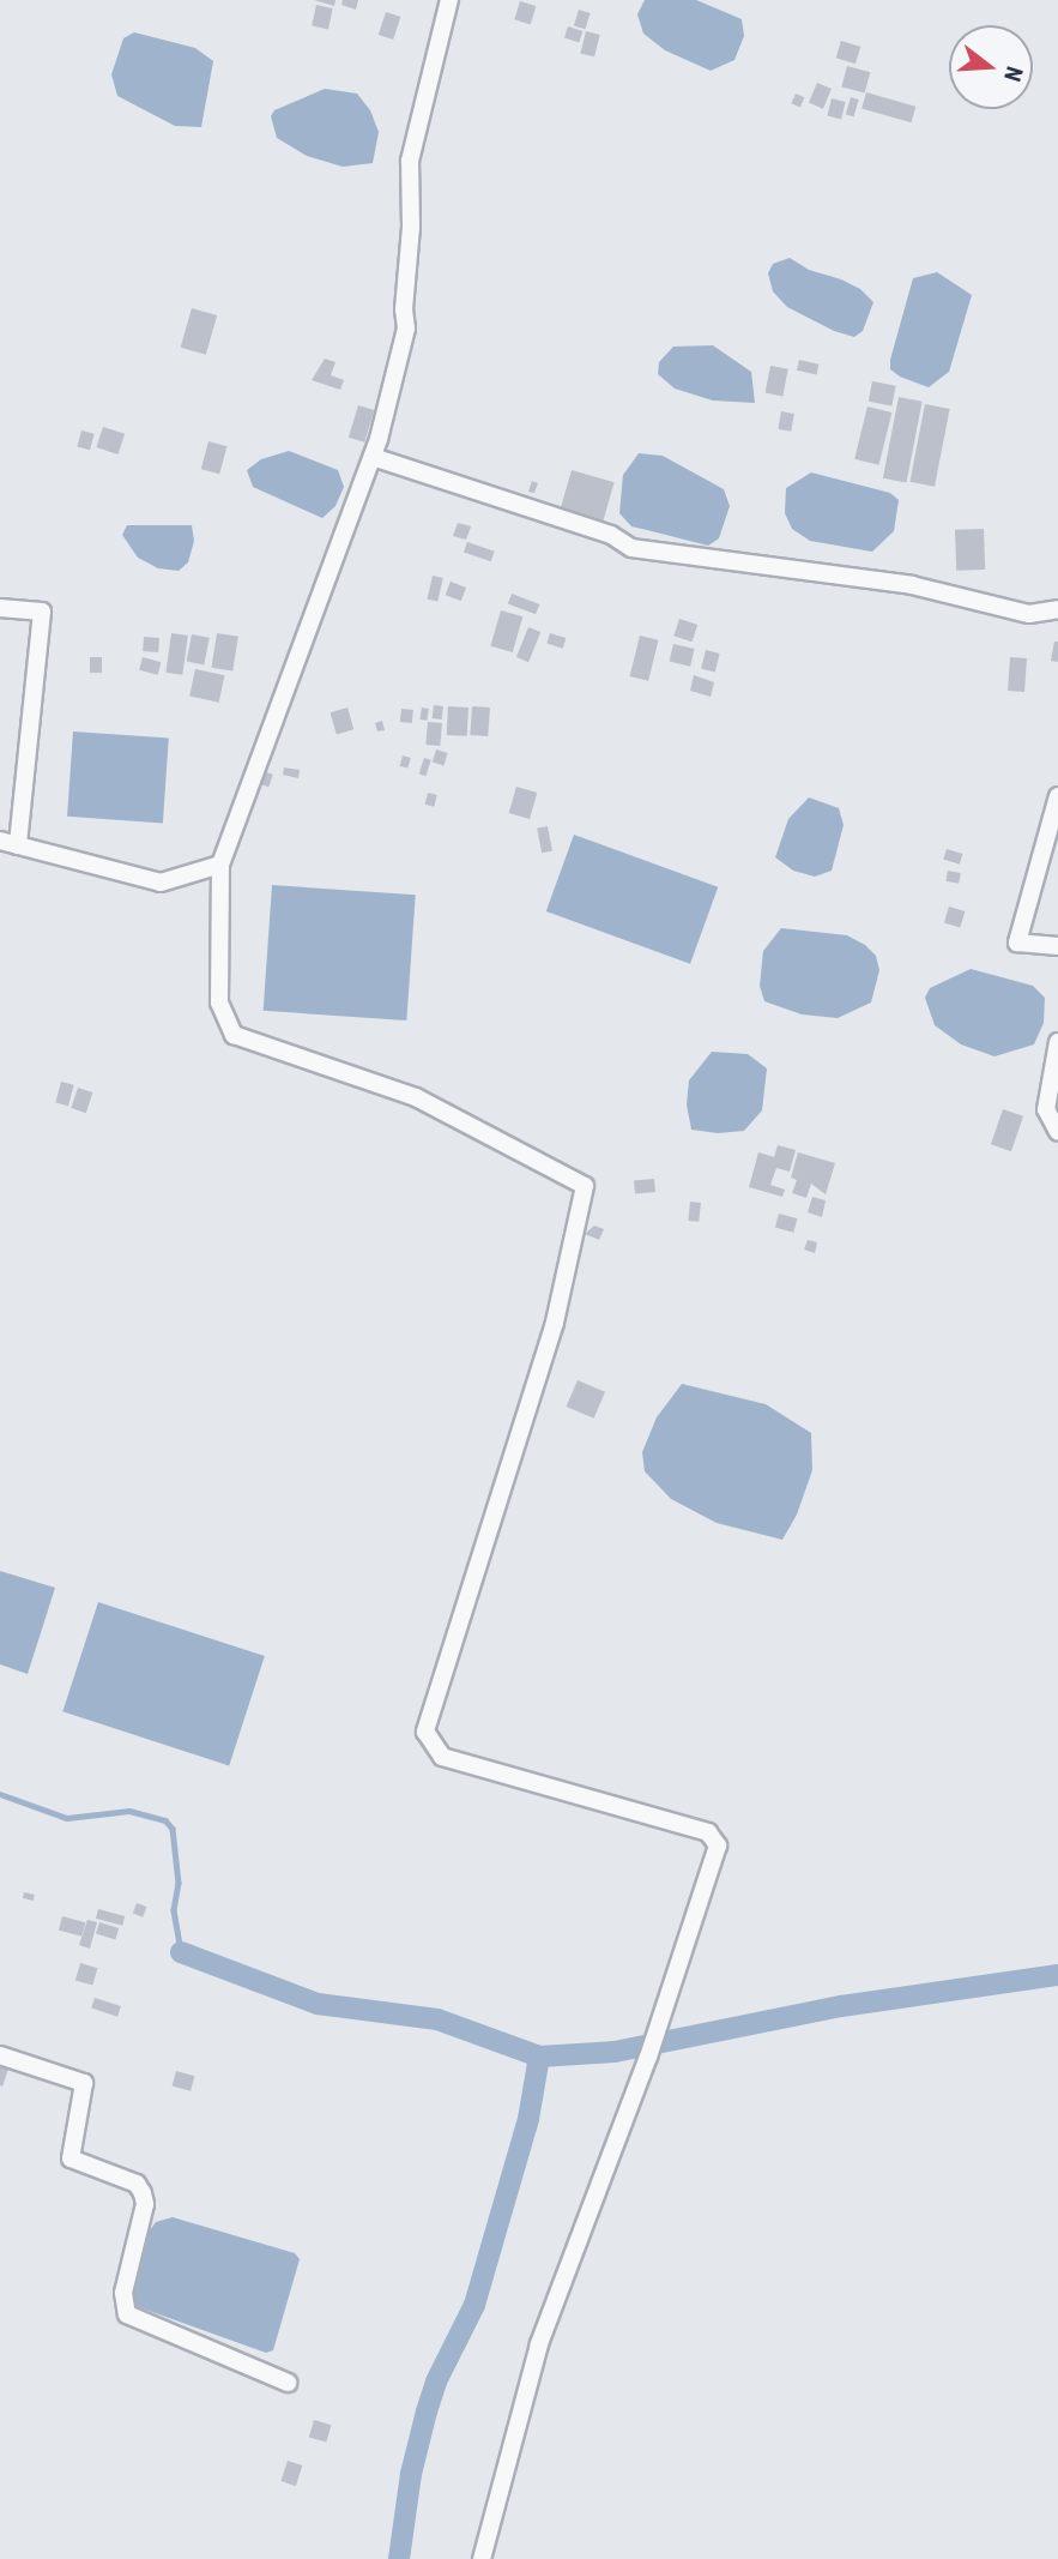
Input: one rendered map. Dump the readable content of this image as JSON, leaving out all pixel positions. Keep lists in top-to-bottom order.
{
  "north": "right"
}
